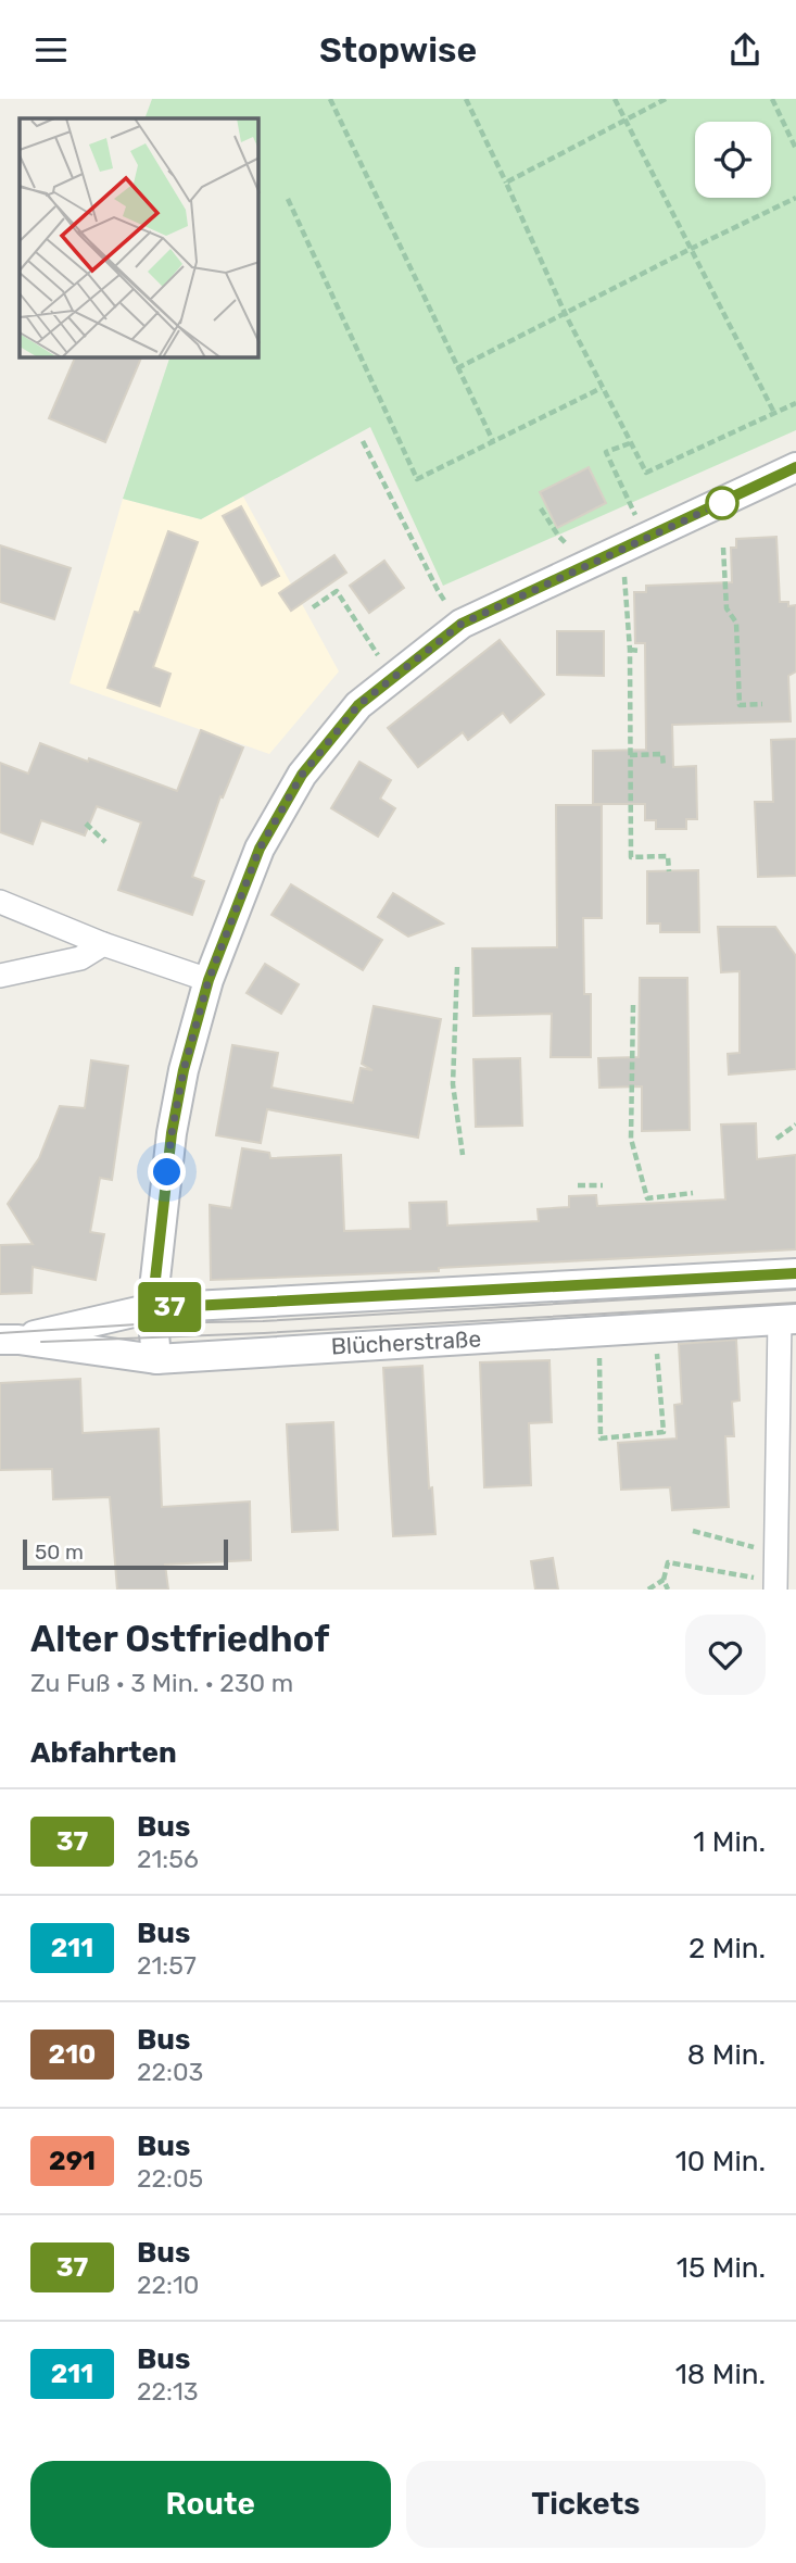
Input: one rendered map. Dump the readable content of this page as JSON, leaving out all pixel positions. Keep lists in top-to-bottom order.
{
  "streets": {
    "street": ["Blücherstraße"]
  },
  "lines": ["bus line 37"],
  "scale_bar": "50 m",
  "page": {
    "header": "Stopwise",
    "on_map": "37",
    "scale": "50 m",
    "heading": [
      ["Alter Ostfriedhof", "Zu Fuß · 3 Min. · 230 m"],
      "Abfahrten"
    ],
    "list": [
      {
        "mark": "37",
        "name": "Bus",
        "note": "21:56",
        "value": "1 Min."
      },
      {
        "mark": "211",
        "name": "Bus",
        "note": "21:57",
        "value": "2 Min."
      },
      {
        "mark": "210",
        "name": "Bus",
        "note": "22:03",
        "value": "8 Min."
      },
      {
        "mark": "291",
        "name": "Bus",
        "note": "22:05",
        "value": "10 Min."
      },
      {
        "mark": "37",
        "name": "Bus",
        "note": "22:10",
        "value": "15 Min."
      },
      {
        "mark": "211",
        "name": "Bus",
        "note": "22:13",
        "value": "18 Min."
      }
    ],
    "buttons": ["Route", "Tickets"]
  }
}
